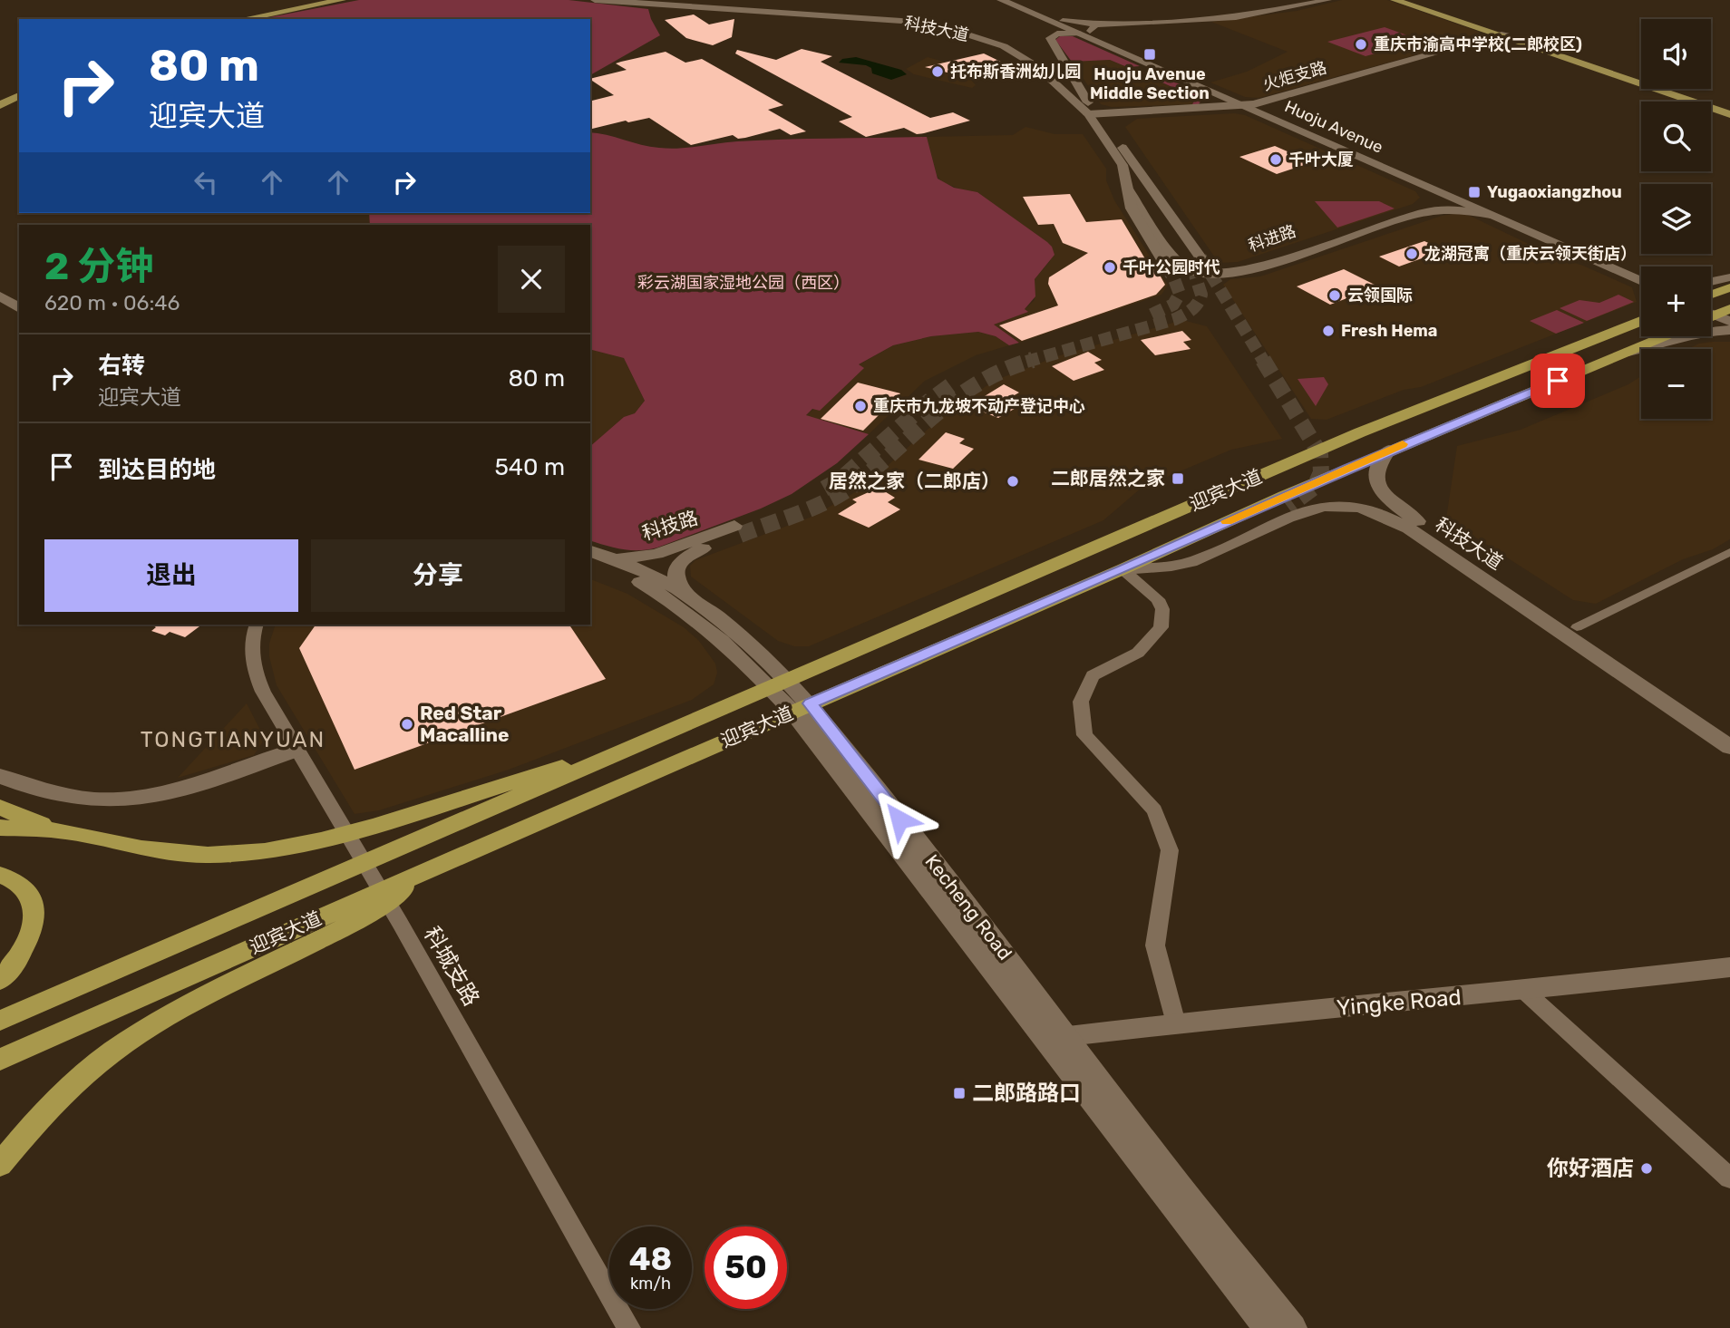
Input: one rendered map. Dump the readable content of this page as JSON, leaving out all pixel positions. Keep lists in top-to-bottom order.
{
  "streets": {
    "highway": ["迎宾大道"],
    "main road": [
      "科技大道",
      "火炬支路",
      "Huoju Avenue",
      "科进路",
      "科技路",
      "Kecheng Road",
      "Yingke Road"
    ],
    "street": ["科城支路"]
  },
  "crossings": [
    ["科技大道", "火炬支路"],
    ["科技大道", "迎宾大道"],
    ["火炬支路", "Huoju Avenue"],
    ["迎宾大道", "Kecheng Road"],
    ["科技路", "Kecheng Road"],
    ["Kecheng Road", "Yingke Road"]
  ],
  "districts": ["TONGTIANYUAN"],
  "parks": ["彩云湖国家湿地公园（西区）"],
  "places": {
    "other": [
      "重庆市渝高中学校(二郎校区)",
      "托布斯香洲幼儿园",
      "千叶大厦",
      "龙湖冠寓（重庆云领天街店）",
      "千叶公园时代",
      "云领国际",
      "Fresh Hema",
      "重庆市九龙坡不动产登记中心",
      "居然之家（二郎店）",
      "Red Star Macalline",
      "你好酒店"
    ],
    "transit": [
      "Huoju Avenue Middle Section",
      "Yugaoxiangzhou",
      "二郎居然之家",
      "二郎路路口"
    ]
  },
  "page": {
    "map_buttons": ["+", "−"],
    "turn": ["80 m", "迎宾大道"],
    "heading": ["2 分钟", "620 m · 06:46"],
    "list": [
      {
        "name": "右转",
        "note": "迎宾大道",
        "value": "80 m"
      },
      {
        "name": "到达目的地",
        "value": "540 m"
      }
    ],
    "buttons": ["退出", "分享"],
    "speed": "48 km/h",
    "limit": "50"
  }
}
